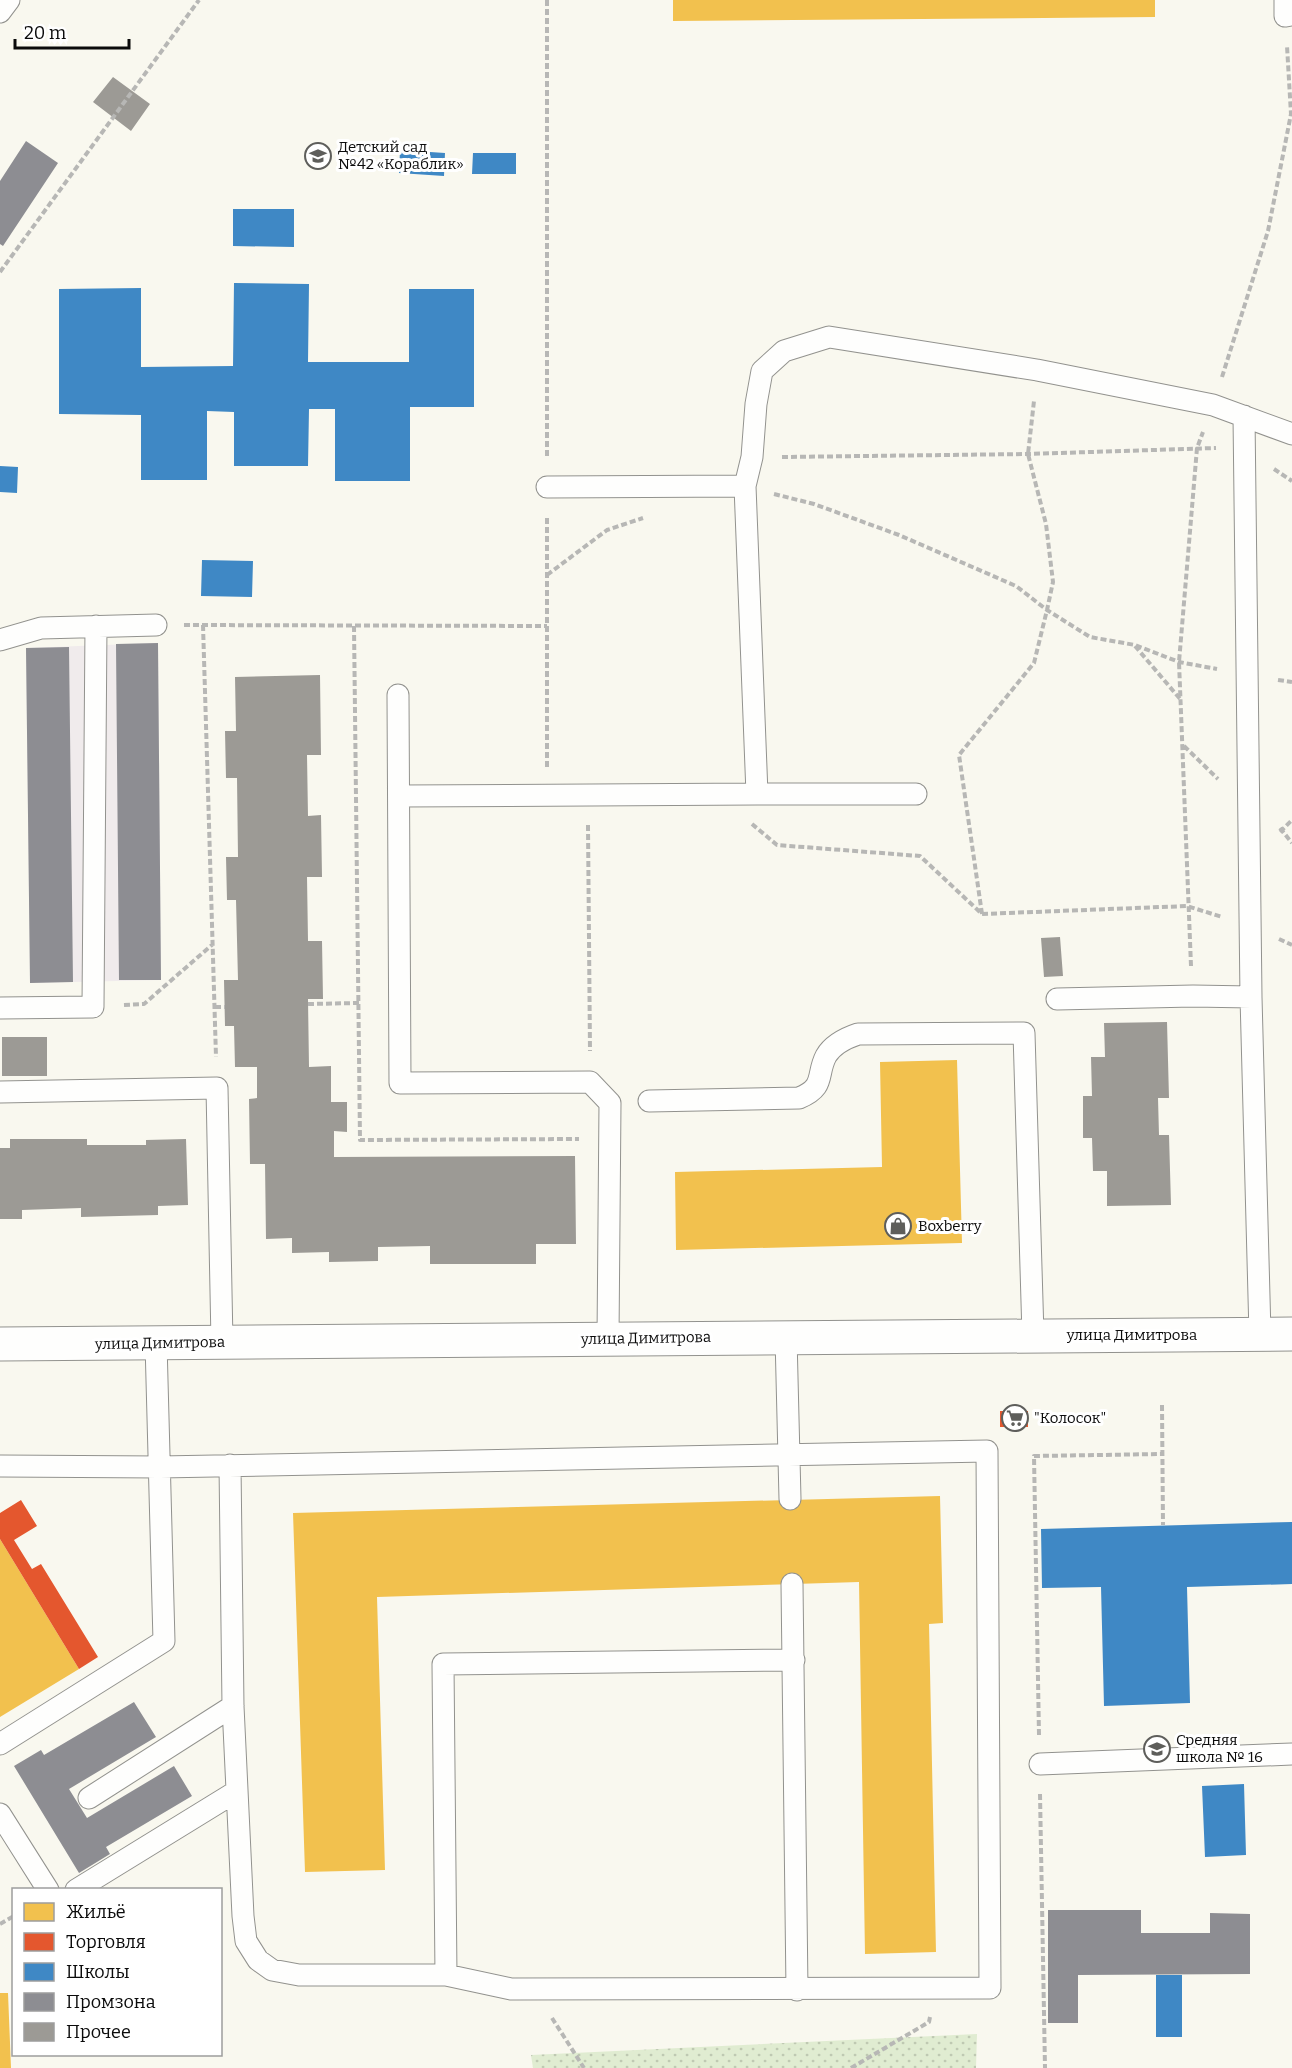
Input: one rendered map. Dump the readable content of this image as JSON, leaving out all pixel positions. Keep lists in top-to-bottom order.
{
  "streets": {
    "street": ["улица Димитрова"]
  },
  "places": {
    "school or university": ["Детский сад №42 «Кораблик»", "Средняя школа № 16"],
    "shop": ["Boxberry"],
    "supermarket": ["\"Колосок\""]
  },
  "legend": [
    "Жильё",
    "Торговля",
    "Школы",
    "Промзона",
    "Прочее"
  ],
  "scale_bar": "20 m"
}
